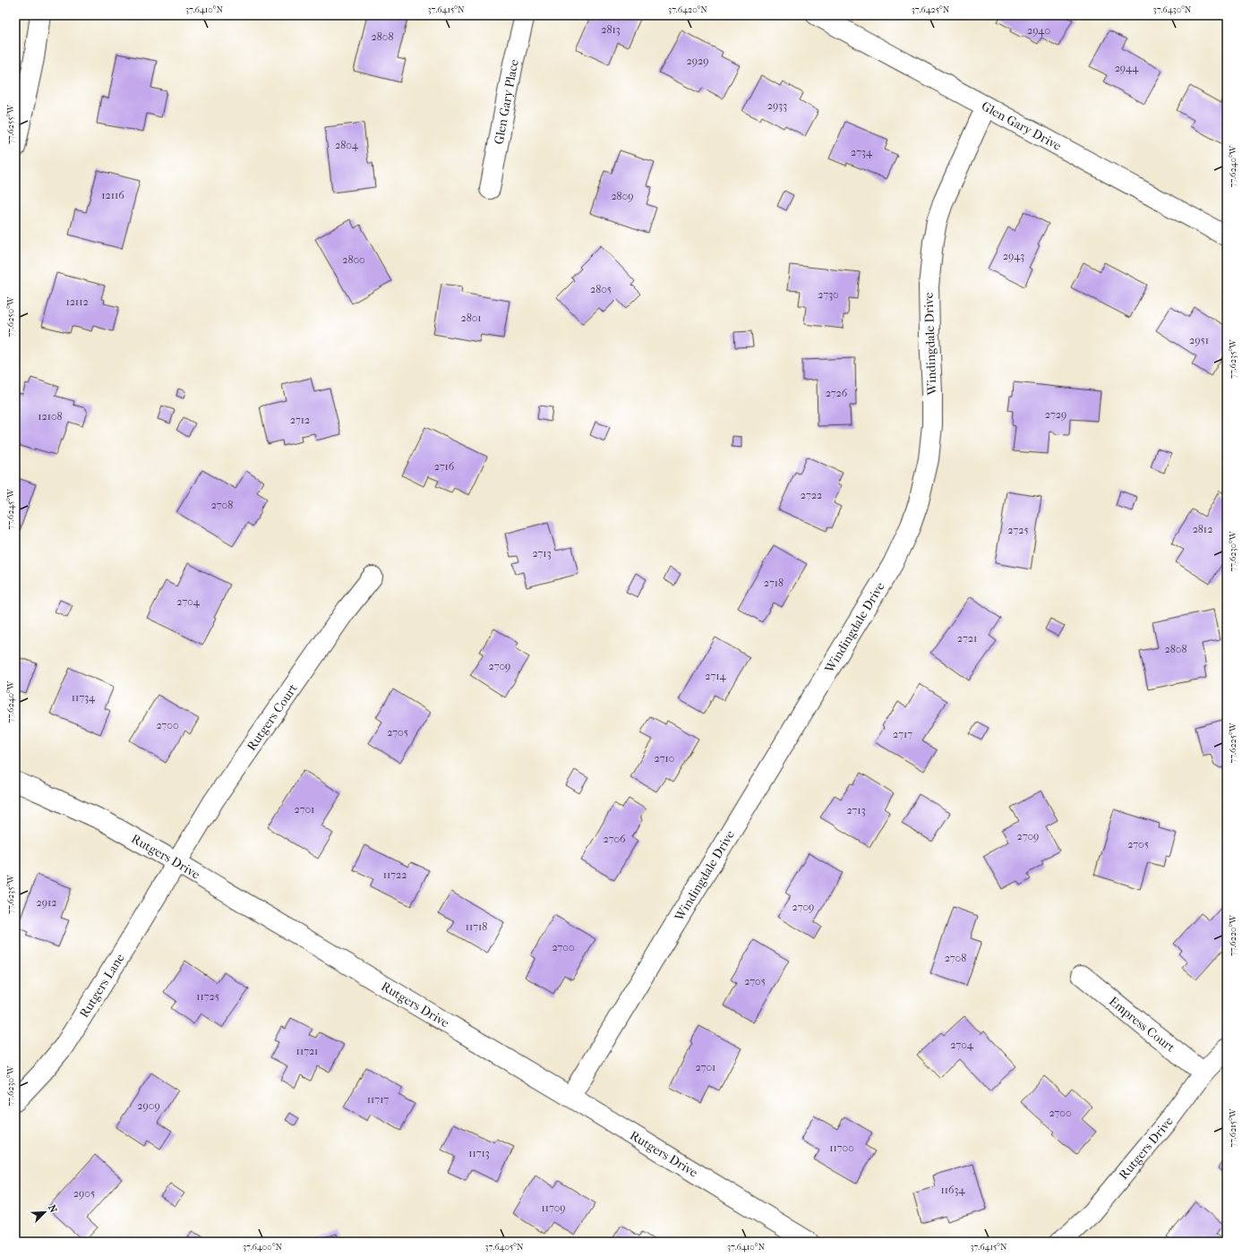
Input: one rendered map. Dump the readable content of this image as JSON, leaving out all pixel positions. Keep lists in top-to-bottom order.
{
  "streets": {
    "street": [
      "Glen Gary Place",
      "Glen Gary Drive",
      "Windingdale Drive",
      "Rutgers Court",
      "Rutgers Drive",
      "Rutgers Lane",
      "Empress Court"
    ]
  },
  "crossings": [
    ["Glen Gary Drive", "Windingdale Drive"],
    ["Windingdale Drive", "Rutgers Drive"],
    ["Rutgers Court", "Rutgers Drive"],
    ["Rutgers Court", "Rutgers Lane"],
    ["Rutgers Drive", "Rutgers Lane"],
    ["Rutgers Drive", "Empress Court"]
  ],
  "house_numbers": [
    "2813",
    "2940",
    "2808",
    "2929",
    "2944",
    "2933",
    "2804",
    "2734",
    "12116",
    "2809",
    "2943",
    "2800",
    "2805",
    "2730",
    "12112",
    "2801",
    "2951",
    "2726",
    "2729",
    "12108",
    "2712",
    "2716",
    "2722",
    "2708",
    "2812",
    "2725",
    "2713",
    "2718",
    "2704",
    "2721",
    "2808",
    "2709",
    "2714",
    "11734",
    "2700",
    "2705",
    "2717",
    "2710",
    "2701",
    "2713",
    "2709",
    "2706",
    "2705",
    "11722",
    "2912",
    "2709",
    "11718",
    "2700",
    "2708",
    "2705",
    "11725",
    "2704",
    "11721",
    "2701",
    "11717",
    "2909",
    "2700",
    "11700",
    "11713",
    "11634",
    "2905",
    "11709"
  ],
  "north": "top right",
  "coordinates": [
    "37.6410°N",
    "37.6415°N",
    "37.6420°N",
    "37.6425°N",
    "37.6430°N",
    "77.6255°W",
    "77.6240°W",
    "77.6250°W",
    "77.6235°W",
    "77.6245°W",
    "77.6230°W",
    "77.6225°W",
    "77.6220°W",
    "77.6215°W",
    "37.6400°N",
    "37.6405°N"
  ]
}
